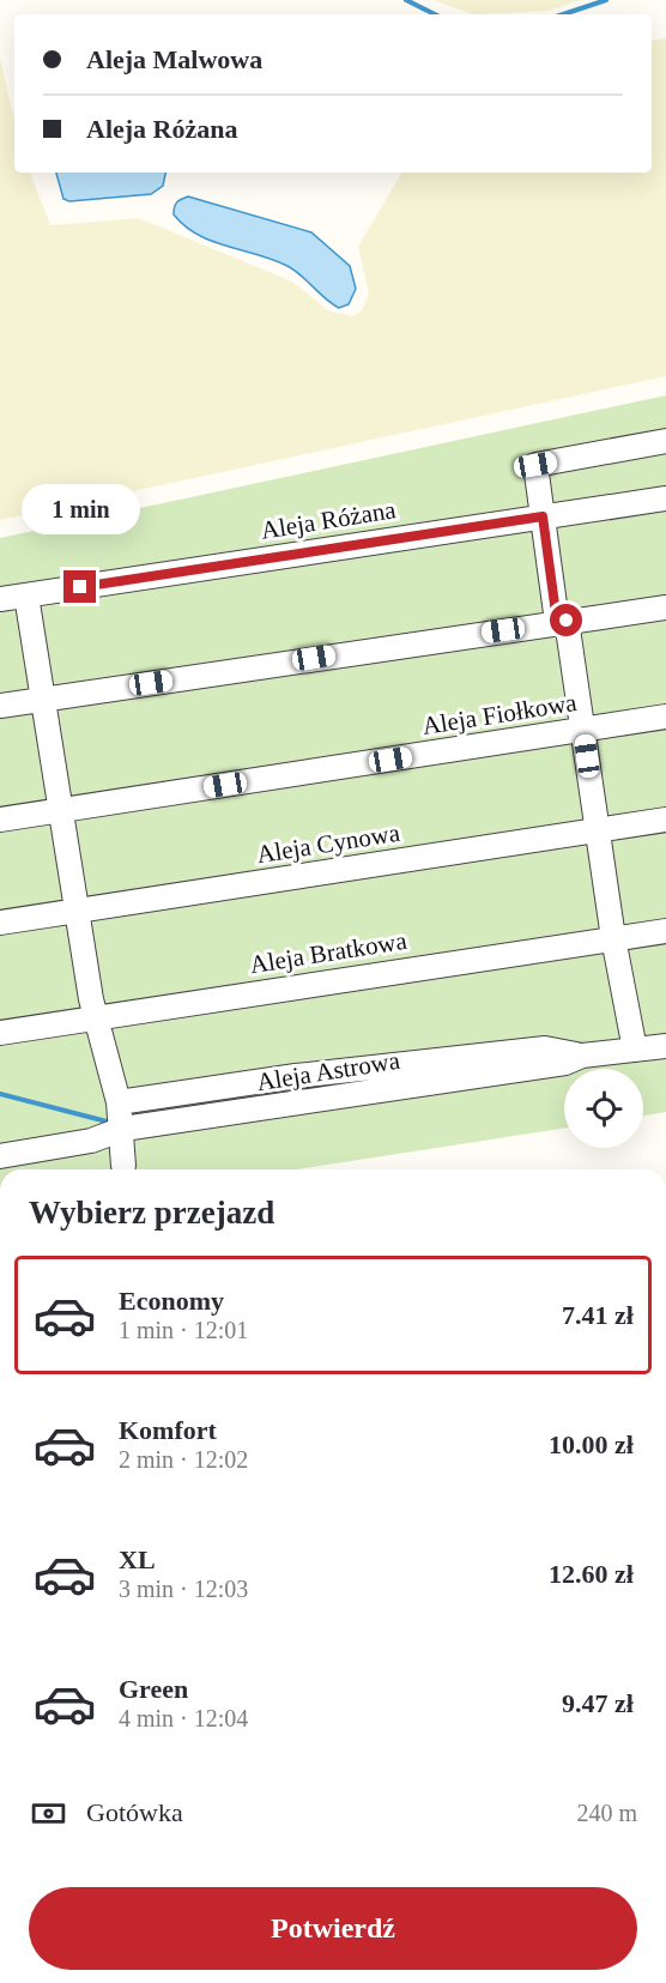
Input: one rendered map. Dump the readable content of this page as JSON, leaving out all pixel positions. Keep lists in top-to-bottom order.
{
  "streets": {
    "street": [
      "Aleja Różana",
      "Aleja Fiołkowa",
      "Aleja Cynowa",
      "Aleja Bratkowa",
      "Aleja Astrowa"
    ]
  },
  "page": {
    "banner": ["Aleja Malwowa", "Aleja Różana"],
    "bubble": "1 min",
    "heading": "Wybierz przejazd",
    "list": [
      {
        "name": "Economy",
        "note": "1 min · 12:01",
        "value": "7.41 zł"
      },
      {
        "name": "Komfort",
        "note": "2 min · 12:02",
        "value": "10.00 zł"
      },
      {
        "name": "XL",
        "note": "3 min · 12:03",
        "value": "12.60 zł"
      },
      {
        "name": "Green",
        "note": "4 min · 12:04",
        "value": "9.47 zł"
      }
    ],
    "pay": ["Gotówka", "240 m"],
    "buttons": "Potwierdź"
  }
}
